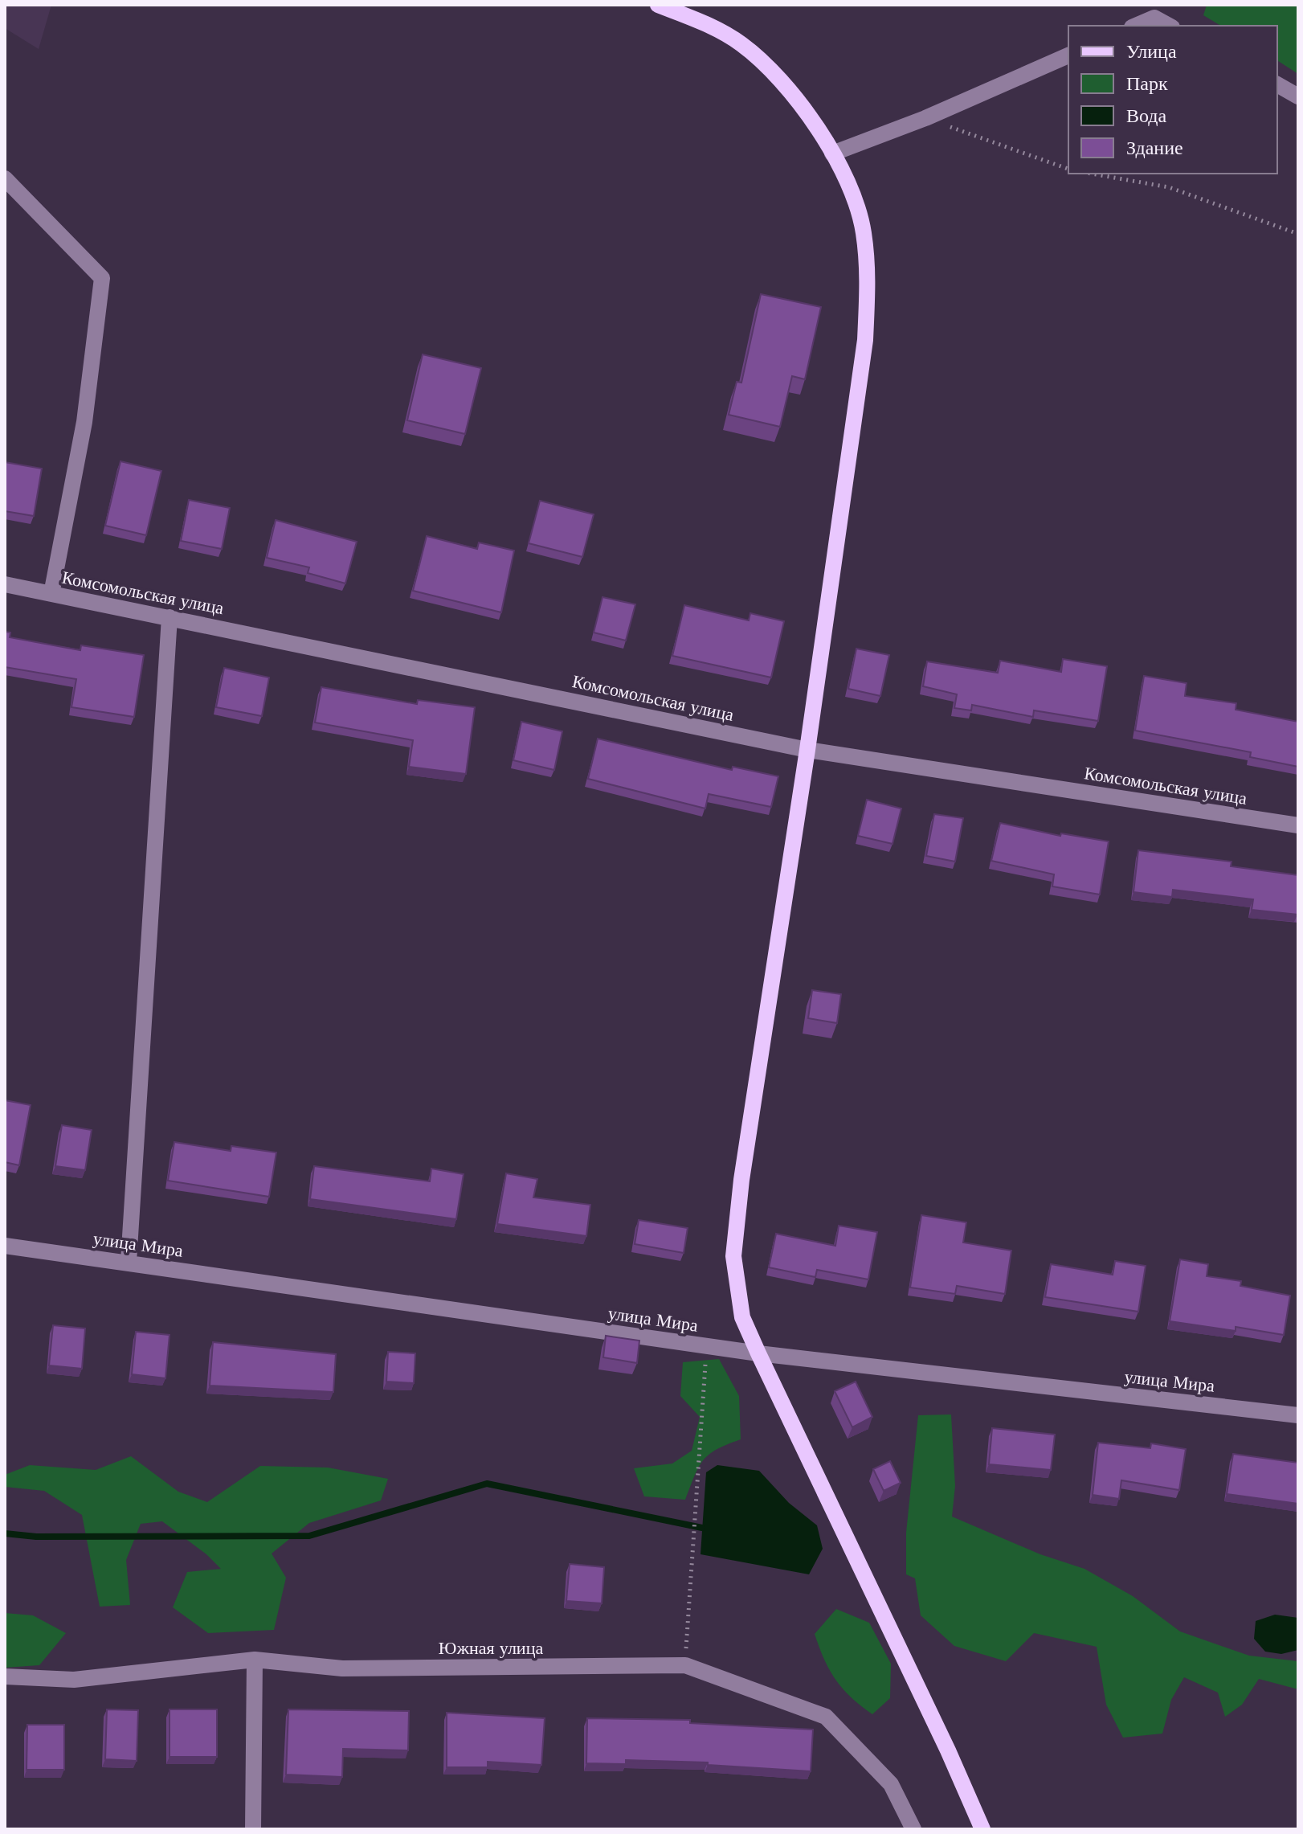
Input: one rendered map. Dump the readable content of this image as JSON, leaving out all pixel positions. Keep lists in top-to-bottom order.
{
  "streets": {
    "street": ["Комсомольская улица", "улица Мира", "Южная улица"]
  },
  "legend": [
    "Улица",
    "Парк",
    "Вода",
    "Здание"
  ]
}
